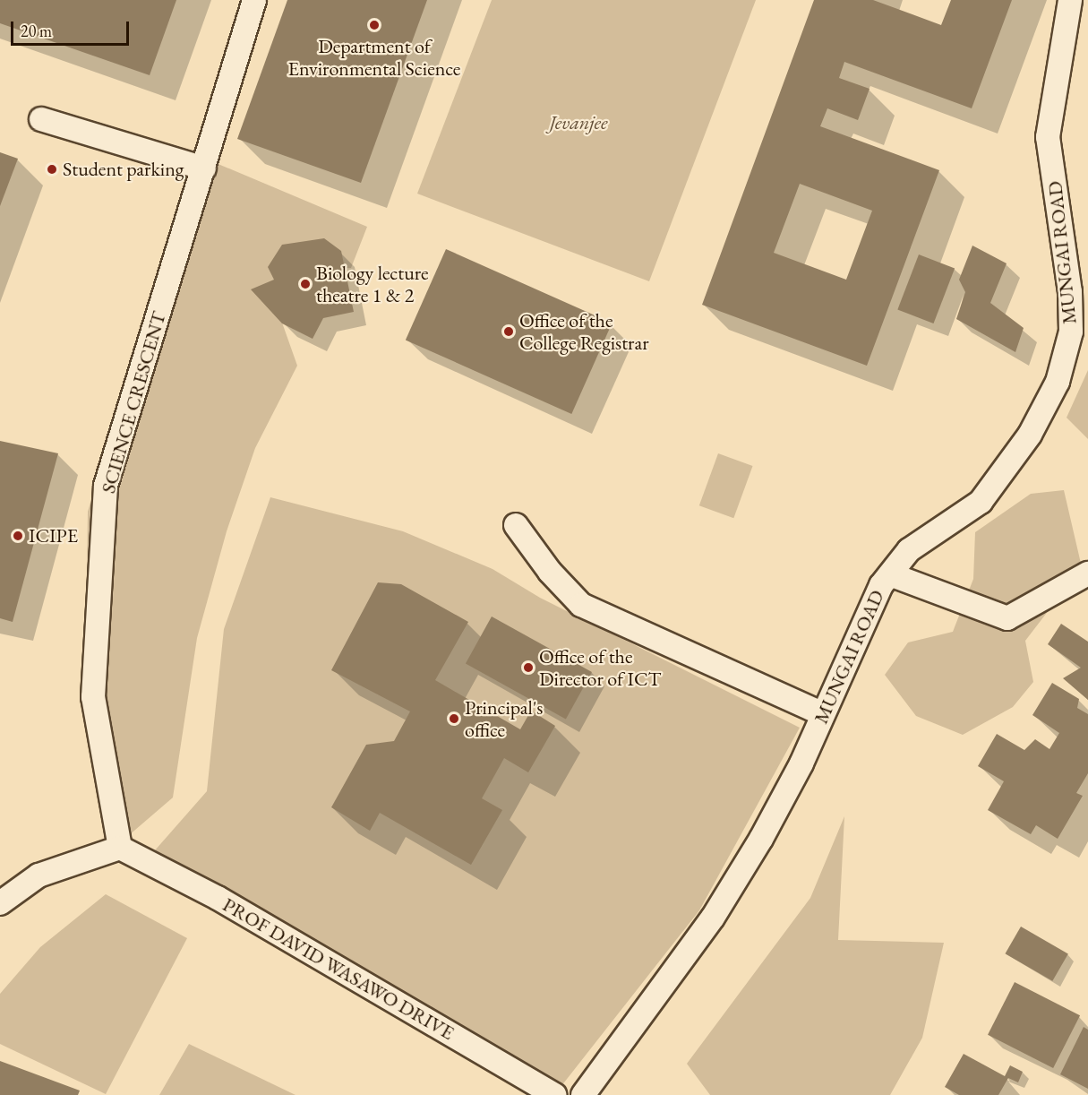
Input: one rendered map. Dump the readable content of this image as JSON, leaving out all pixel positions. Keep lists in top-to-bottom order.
{
  "streets": {
    "lane": ["MUNGAI ROAD", "SCIENCE CRESCENT", "PROF DAVID WASAWO DRIVE"]
  },
  "crossings": [
    ["SCIENCE CRESCENT", "PROF DAVID WASAWO DRIVE"]
  ],
  "parks": ["Jevanjee"],
  "places": [
    "Department of Environmental Science",
    "Student parking",
    "Biology lecture theatre 1 & 2",
    "Office of the College Registrar",
    "ICIPE",
    "Office of the Director of ICT",
    "Principal's office"
  ],
  "scale_bar": "20 m"
}
